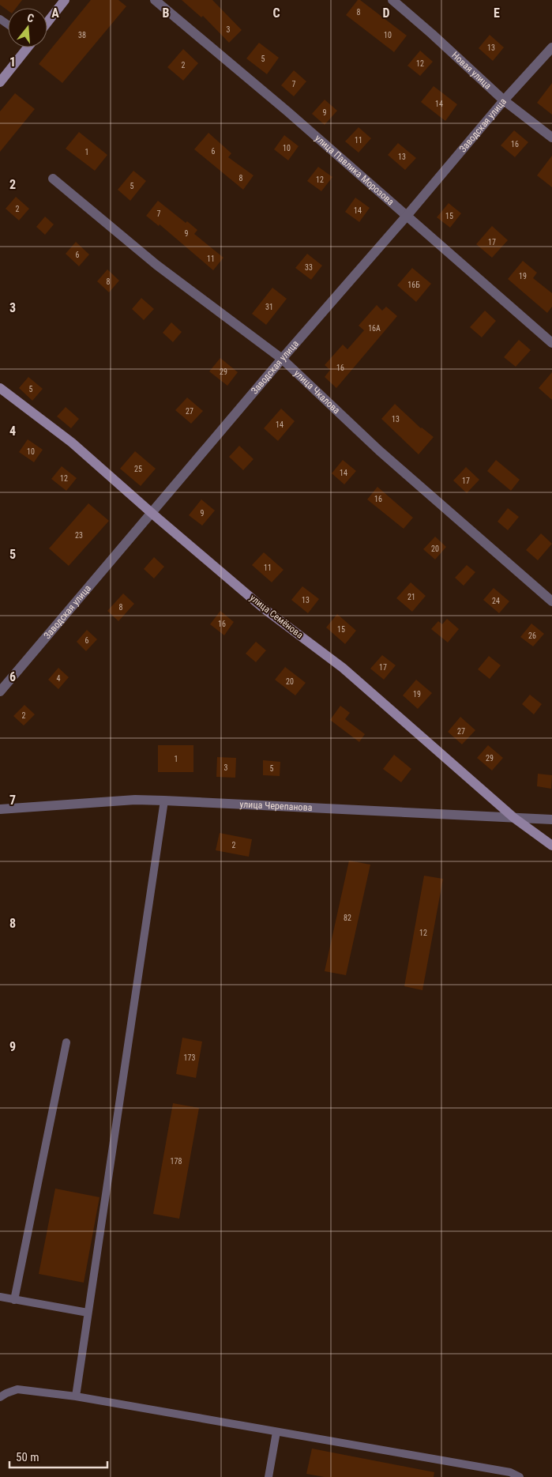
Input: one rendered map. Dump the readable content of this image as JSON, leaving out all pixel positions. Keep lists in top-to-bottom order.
{
  "streets": {
    "street": [
      "Новая улица",
      "Заводская улица",
      "улица Павлика Морозова",
      "улица Чкалова",
      "улица Семёнова",
      "улица Черепанова"
    ]
  },
  "crossings": [
    ["Новая улица", "Заводская улица"],
    ["Заводская улица", "улица Павлика Морозова"],
    ["Заводская улица", "улица Чкалова"],
    ["Заводская улица", "улица Семёнова"],
    ["улица Семёнова", "улица Черепанова"]
  ],
  "house_numbers": [
    "8",
    "3",
    "38",
    "10",
    "13",
    "5",
    "12",
    "2",
    "7",
    "14",
    "9",
    "11",
    "16",
    "10",
    "6",
    "1",
    "13",
    "8",
    "12",
    "5",
    "2",
    "14",
    "7",
    "15",
    "9",
    "17",
    "6",
    "11",
    "33",
    "19",
    "8",
    "16Б",
    "31",
    "16А",
    "16",
    "29",
    "5",
    "27",
    "13",
    "14",
    "10",
    "25",
    "14",
    "12",
    "17",
    "16",
    "9",
    "23",
    "20",
    "11",
    "21",
    "13",
    "24",
    "8",
    "16",
    "15",
    "26",
    "6",
    "17",
    "4",
    "20",
    "19",
    "2",
    "27",
    "29",
    "1",
    "3",
    "5",
    "2",
    "82",
    "12",
    "173",
    "178"
  ],
  "scale_bar": "50 m",
  "north": "top",
  "grid": {
    "columns": [
      "A",
      "B",
      "C",
      "D",
      "E"
    ],
    "rows": [
      "1",
      "2",
      "3",
      "4",
      "5",
      "6",
      "7",
      "8",
      "9"
    ]
  }
}
